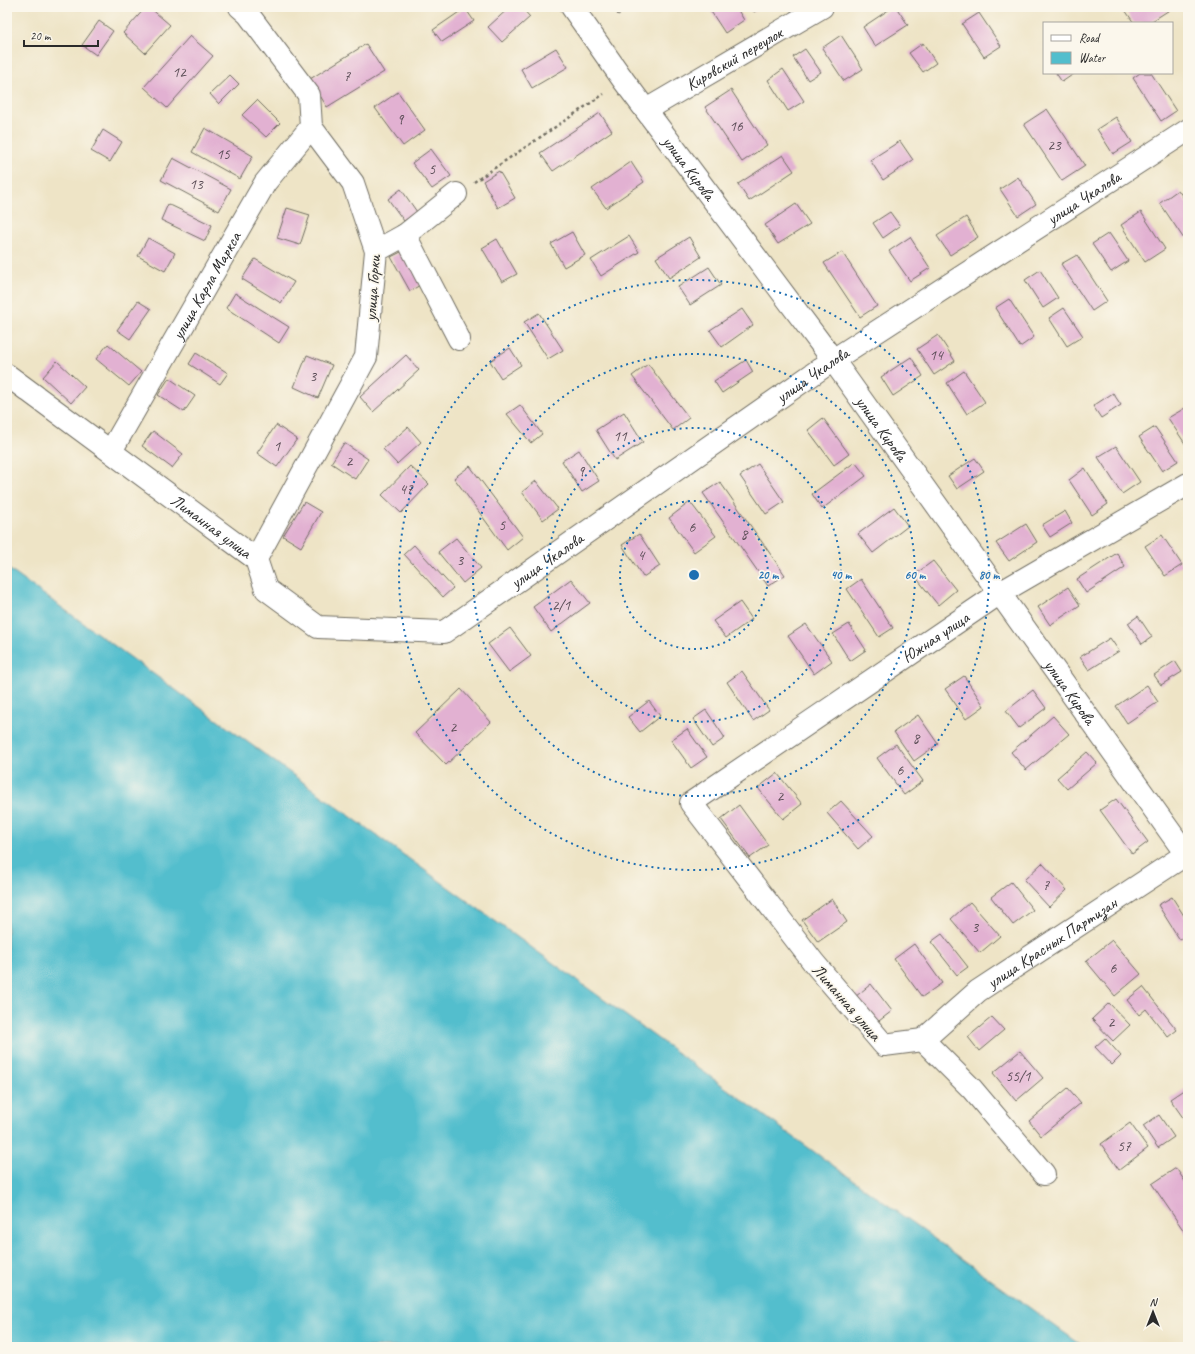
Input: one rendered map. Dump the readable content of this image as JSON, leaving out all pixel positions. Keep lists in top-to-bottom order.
{
  "streets": {
    "street": [
      "Кировский переулок",
      "улица Кирова",
      "улица Чкалова",
      "улица Карла Маркса",
      "улица Горки",
      "Лиманная улица",
      "Южная улица",
      "улица Красных Партизан"
    ]
  },
  "crossings": [
    ["Кировский переулок", "улица Кирова"],
    ["улица Кирова", "улица Чкалова"],
    ["улица Кирова", "Южная улица"],
    ["улица Кирова", "улица Красных Партизан"],
    ["улица Чкалова", "Лиманная улица"],
    ["улица Карла Маркса", "улица Горки"],
    ["улица Карла Маркса", "Лиманная улица"],
    ["улица Горки", "Лиманная улица"],
    ["Лиманная улица", "Южная улица"],
    ["Лиманная улица", "улица Красных Партизан"]
  ],
  "house_numbers": [
    "12",
    "7",
    "9",
    "16",
    "23",
    "15",
    "5",
    "13",
    "14",
    "3",
    "11",
    "1",
    "2",
    "9",
    "47",
    "5",
    "6",
    "8",
    "4",
    "3",
    "2/1",
    "2",
    "8",
    "6",
    "2",
    "7",
    "3",
    "6",
    "2",
    "55/1",
    "57"
  ],
  "legend": ["Road", "Water"],
  "scale_bar": "20 m",
  "north": "top",
  "rings": [
    "20 m",
    "40 m",
    "60 m",
    "80 m"
  ]
}
